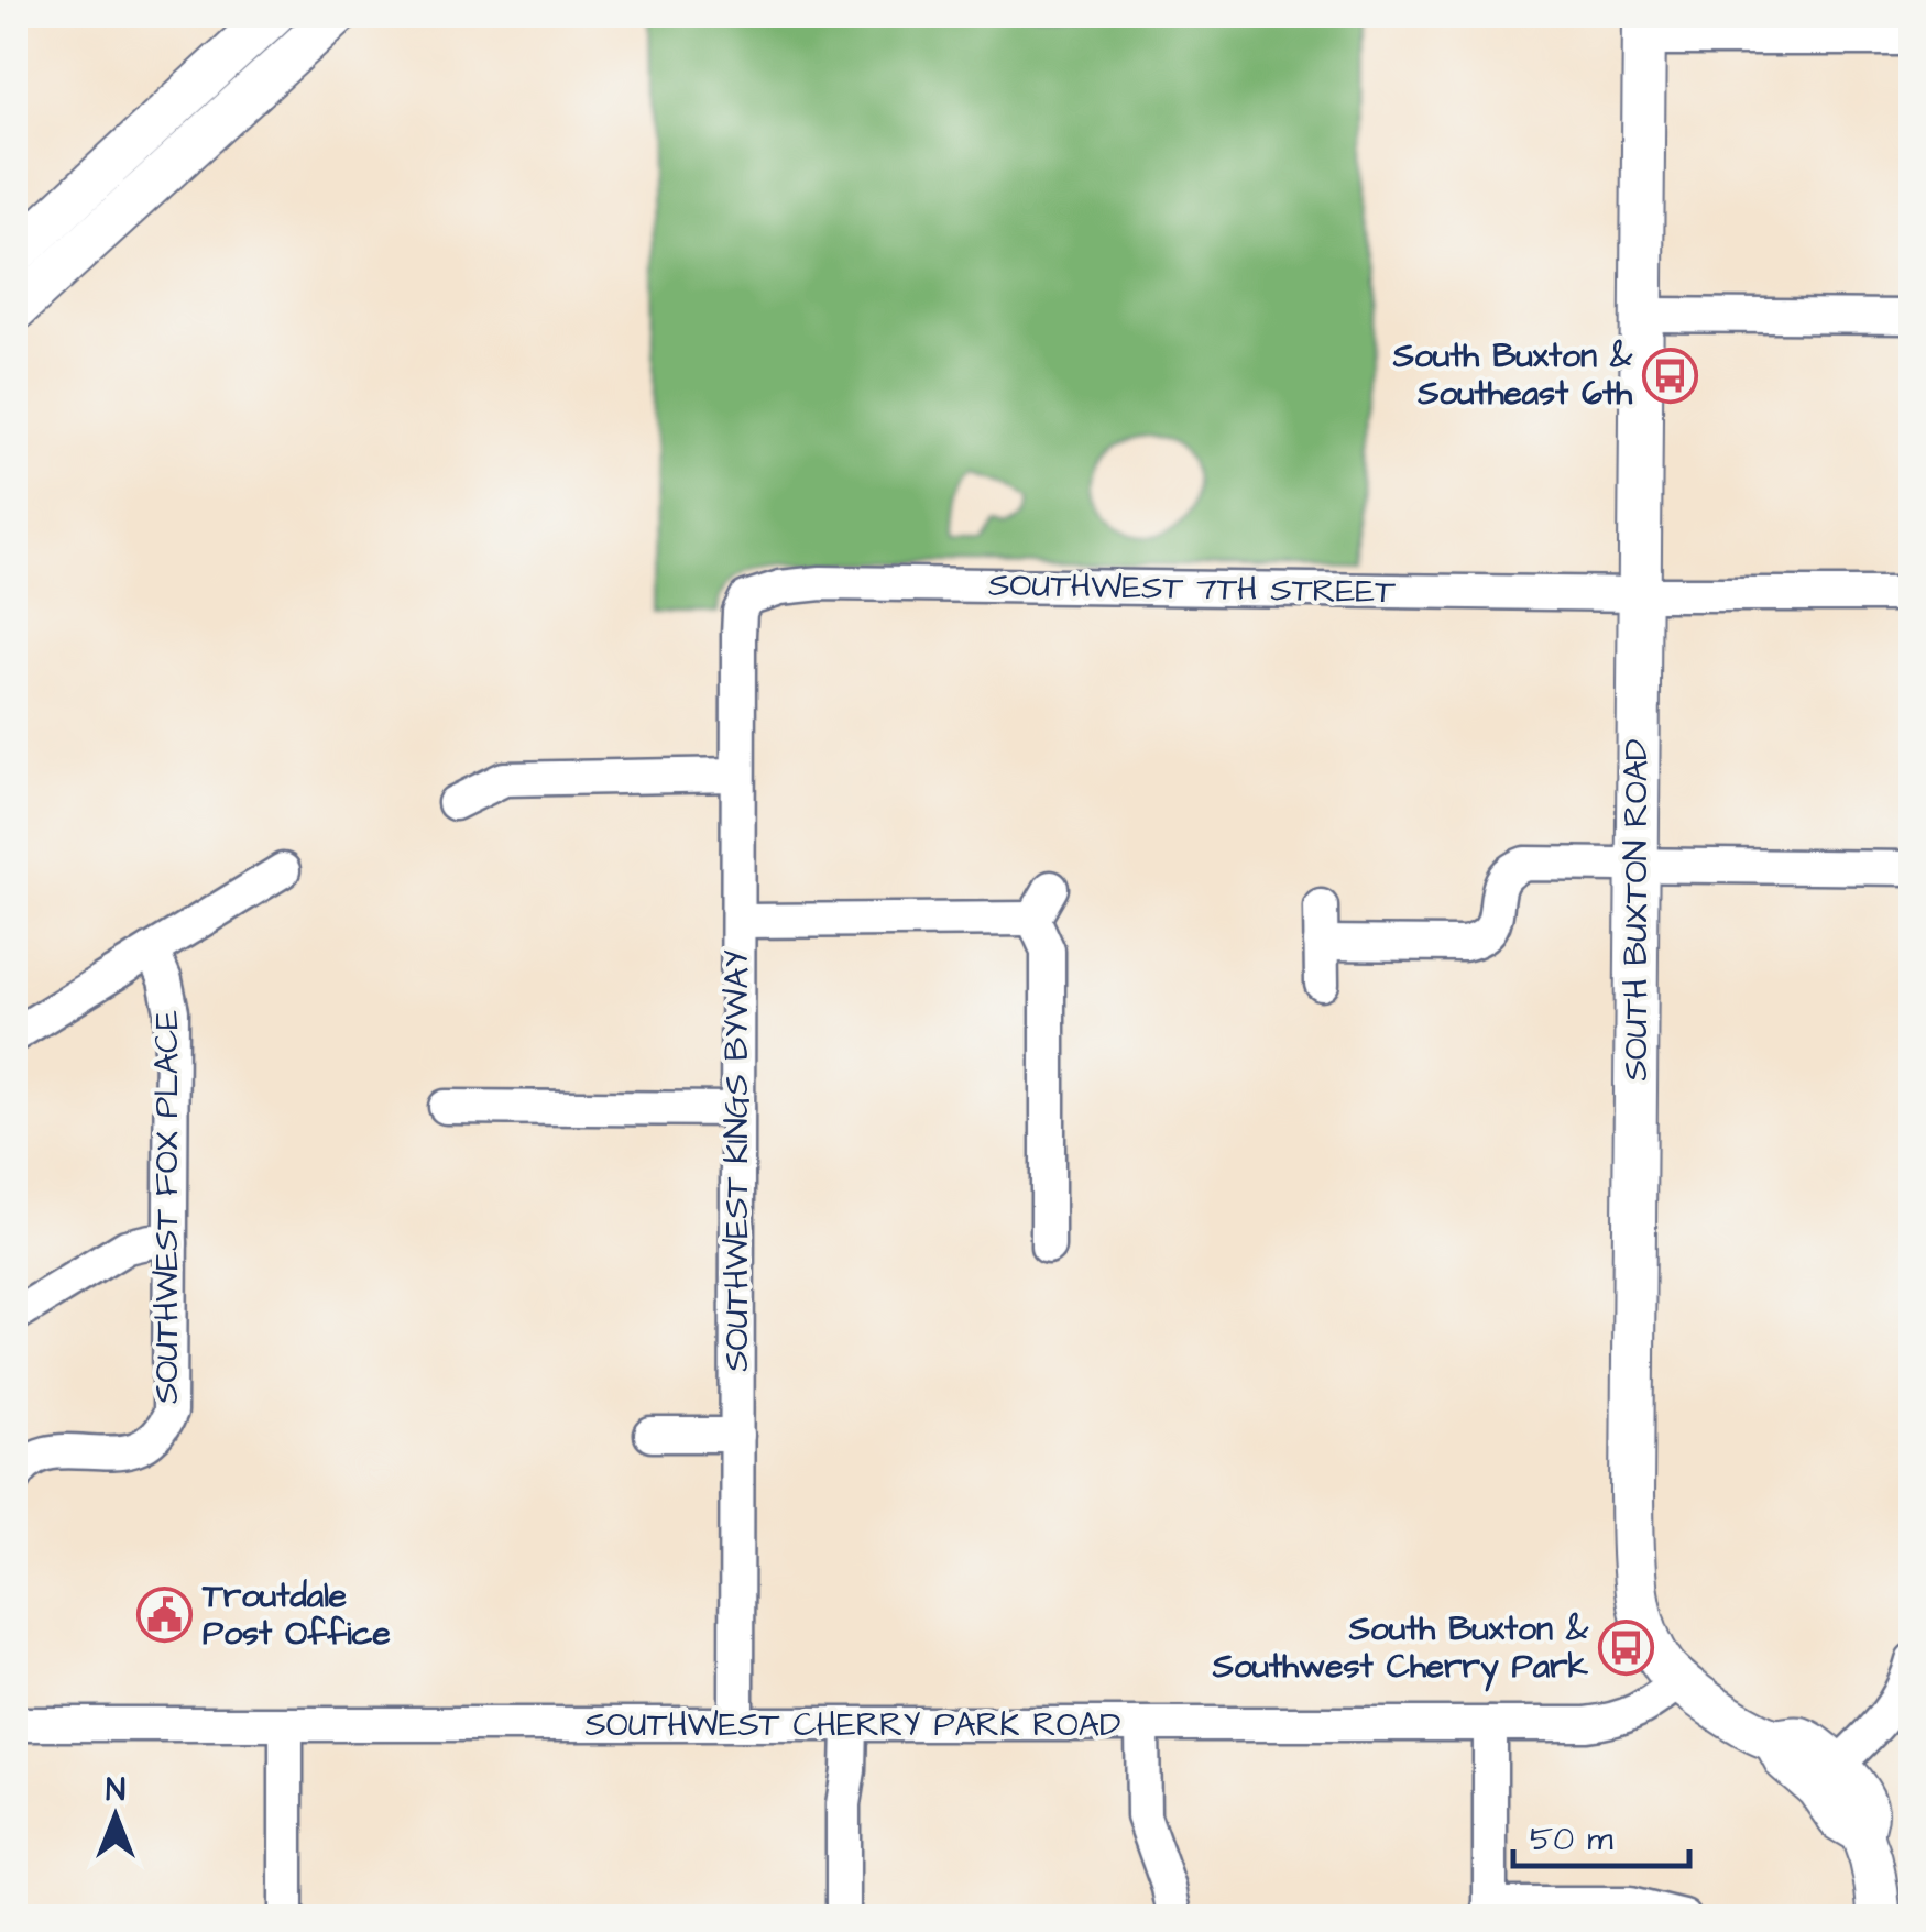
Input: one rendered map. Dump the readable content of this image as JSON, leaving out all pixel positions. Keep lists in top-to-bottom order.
{
  "streets": {
    "main road": ["SOUTH BUXTON ROAD"],
    "street": [
      "SOUTHWEST 7TH STREET",
      "SOUTHWEST KINGS BYWAY",
      "SOUTHWEST FOX PLACE",
      "SOUTHWEST CHERRY PARK ROAD"
    ]
  },
  "crossings": [
    ["SOUTHWEST 7TH STREET", "SOUTH BUXTON ROAD"],
    ["SOUTHWEST 7TH STREET", "SOUTHWEST KINGS BYWAY"],
    ["SOUTH BUXTON ROAD", "SOUTHWEST CHERRY PARK ROAD"],
    ["SOUTHWEST KINGS BYWAY", "SOUTHWEST CHERRY PARK ROAD"]
  ],
  "places": {
    "bus stop": ["South Buxton & Southeast 6th", "South Buxton & Southwest Cherry Park"],
    "public building": ["Troutdale Post Office"]
  },
  "scale_bar": "50 m",
  "north": "top"
}
